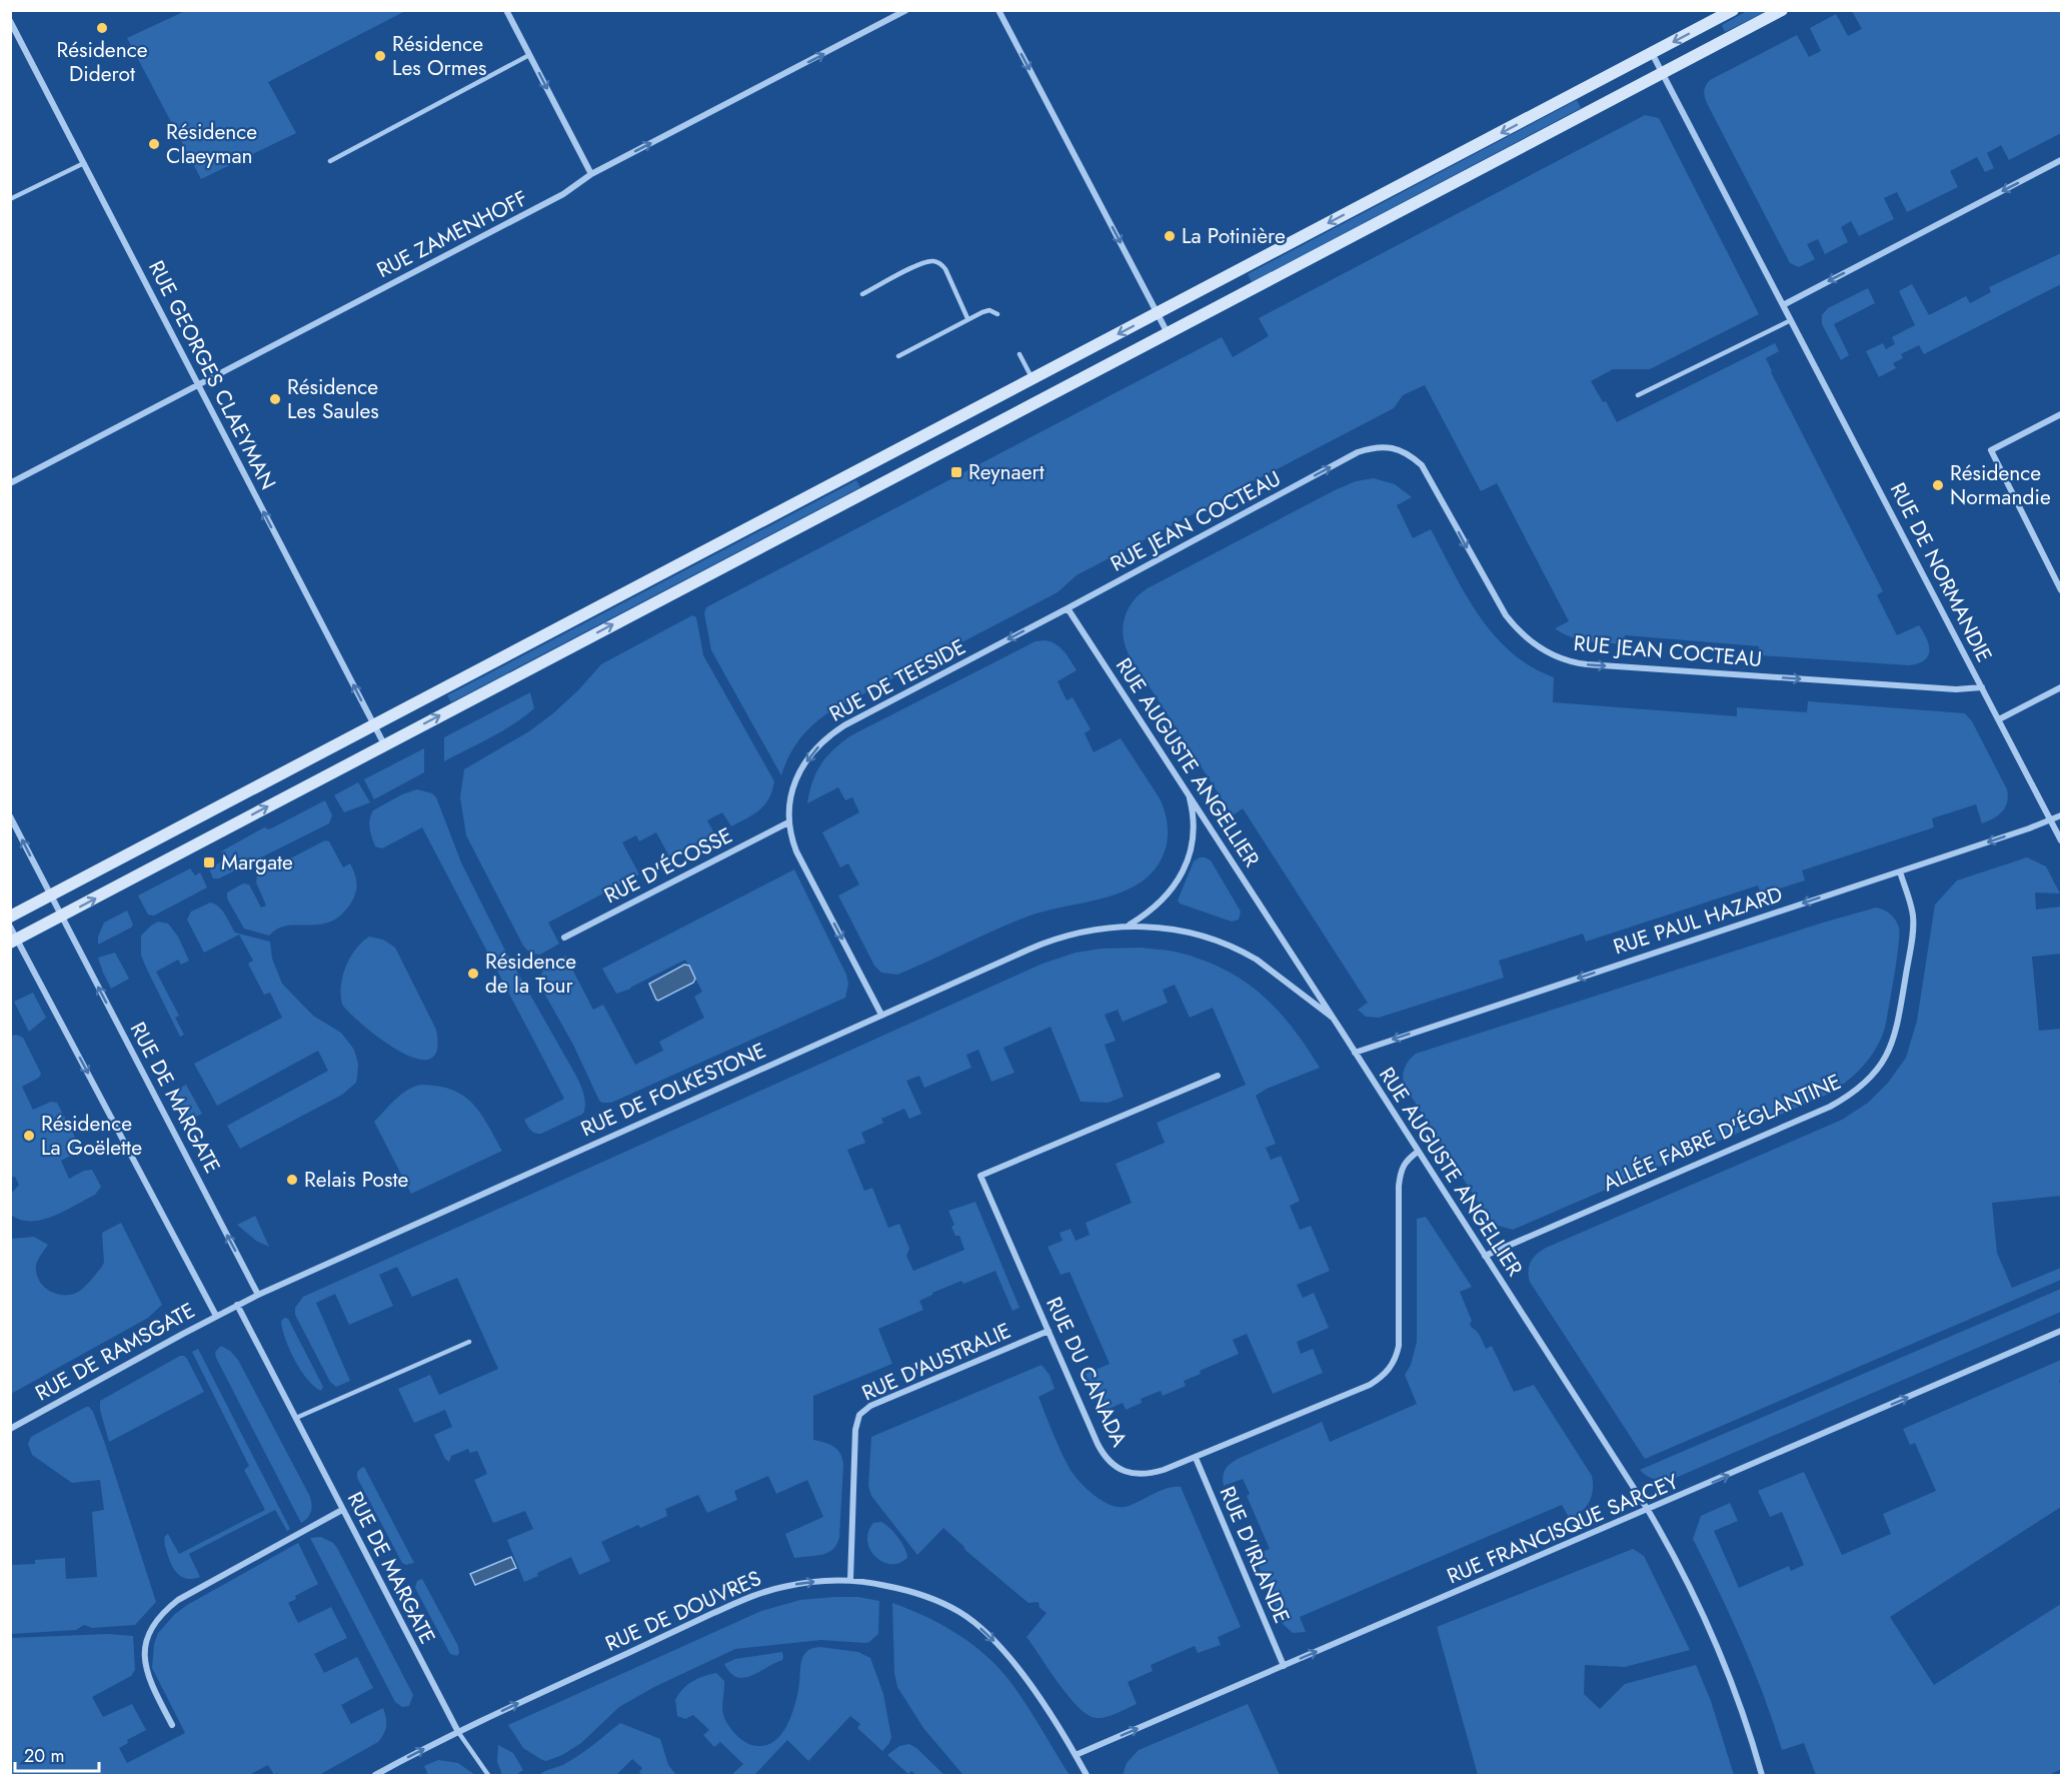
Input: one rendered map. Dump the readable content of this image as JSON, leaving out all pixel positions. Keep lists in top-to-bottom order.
{
  "streets": {
    "street": [
      "RUE ZAMENHOFF",
      "RUE GEORGES CLAEYMAN",
      "RUE JEAN COCTEAU",
      "RUE DE NORMANDIE",
      "RUE DE TEESIDE",
      "RUE AUGUSTE ANGELLIER",
      "RUE D'ÉCOSSE",
      "RUE PAUL HAZARD",
      "RUE DE FOLKESTONE",
      "RUE DE MARGATE",
      "ALLÉE FABRE D'ÉGLANTINE",
      "RUE DE RAMSGATE",
      "RUE D'AUSTRALIE",
      "RUE DU CANADA",
      "RUE FRANCISQUE SARCEY",
      "RUE D'IRLANDE",
      "RUE DE DOUVRES"
    ]
  },
  "crossings": [
    ["RUE ZAMENHOFF", "RUE GEORGES CLAEYMAN"],
    ["RUE JEAN COCTEAU", "RUE DE NORMANDIE"],
    ["RUE JEAN COCTEAU", "RUE DE TEESIDE"],
    ["RUE JEAN COCTEAU", "RUE AUGUSTE ANGELLIER"],
    ["RUE DE NORMANDIE", "RUE PAUL HAZARD"],
    ["RUE DE TEESIDE", "RUE AUGUSTE ANGELLIER"],
    ["RUE DE TEESIDE", "RUE D'ÉCOSSE"],
    ["RUE DE TEESIDE", "RUE DE FOLKESTONE"],
    ["RUE AUGUSTE ANGELLIER", "RUE PAUL HAZARD"],
    ["RUE AUGUSTE ANGELLIER", "RUE DE FOLKESTONE"],
    ["RUE AUGUSTE ANGELLIER", "ALLÉE FABRE D'ÉGLANTINE"],
    ["RUE AUGUSTE ANGELLIER", "RUE DU CANADA"],
    ["RUE AUGUSTE ANGELLIER", "RUE FRANCISQUE SARCEY"],
    ["RUE PAUL HAZARD", "ALLÉE FABRE D'ÉGLANTINE"],
    ["RUE DE FOLKESTONE", "RUE DE MARGATE"],
    ["RUE DE FOLKESTONE", "RUE DE RAMSGATE"],
    ["RUE DE MARGATE", "RUE DE RAMSGATE"],
    ["RUE DE MARGATE", "RUE DE DOUVRES"],
    ["RUE D'AUSTRALIE", "RUE DU CANADA"],
    ["RUE D'AUSTRALIE", "RUE DE DOUVRES"],
    ["RUE DU CANADA", "RUE D'IRLANDE"],
    ["RUE FRANCISQUE SARCEY", "RUE D'IRLANDE"],
    ["RUE FRANCISQUE SARCEY", "RUE DE DOUVRES"]
  ],
  "one_way": [
    "RUE ZAMENHOFF",
    "RUE GEORGES CLAEYMAN",
    "RUE JEAN COCTEAU",
    "RUE PAUL HAZARD",
    "RUE FRANCISQUE SARCEY",
    "RUE DE DOUVRES"
  ],
  "places": {
    "other": [
      "Résidence Diderot",
      "Résidence Les Ormes",
      "Résidence Claeyman",
      "La Potinière",
      "Résidence Les Saules",
      "Résidence Normandie",
      "Résidence de la Tour",
      "Résidence La Goëlette",
      "Relais Poste"
    ],
    "transit": ["Reynaert", "Margate"]
  },
  "scale_bar": "20 m"
}
